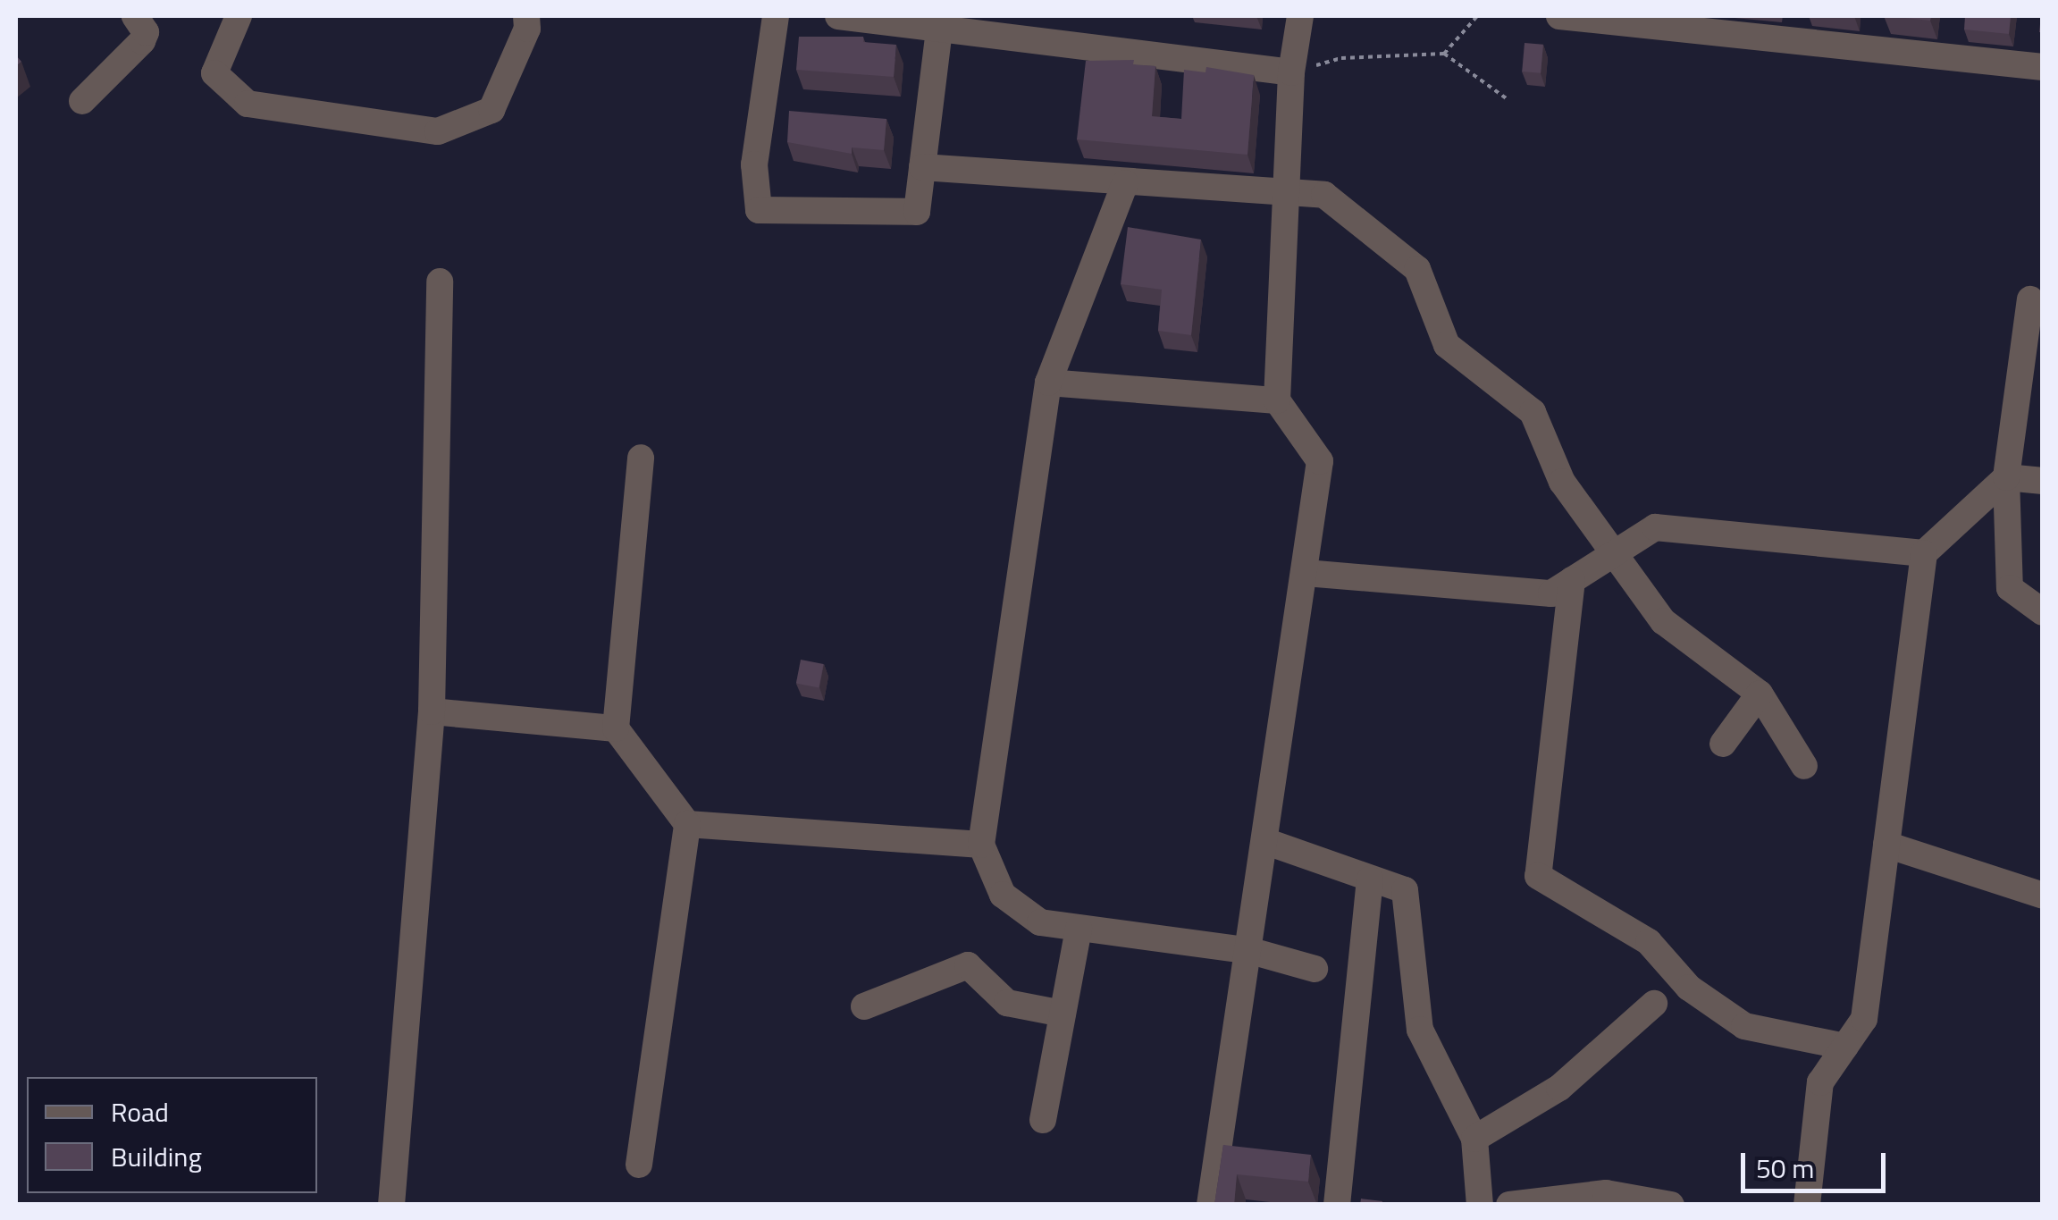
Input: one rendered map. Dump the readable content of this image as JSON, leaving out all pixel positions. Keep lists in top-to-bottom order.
{
  "legend": ["Road", "Building"],
  "scale_bar": "50 m"
}
